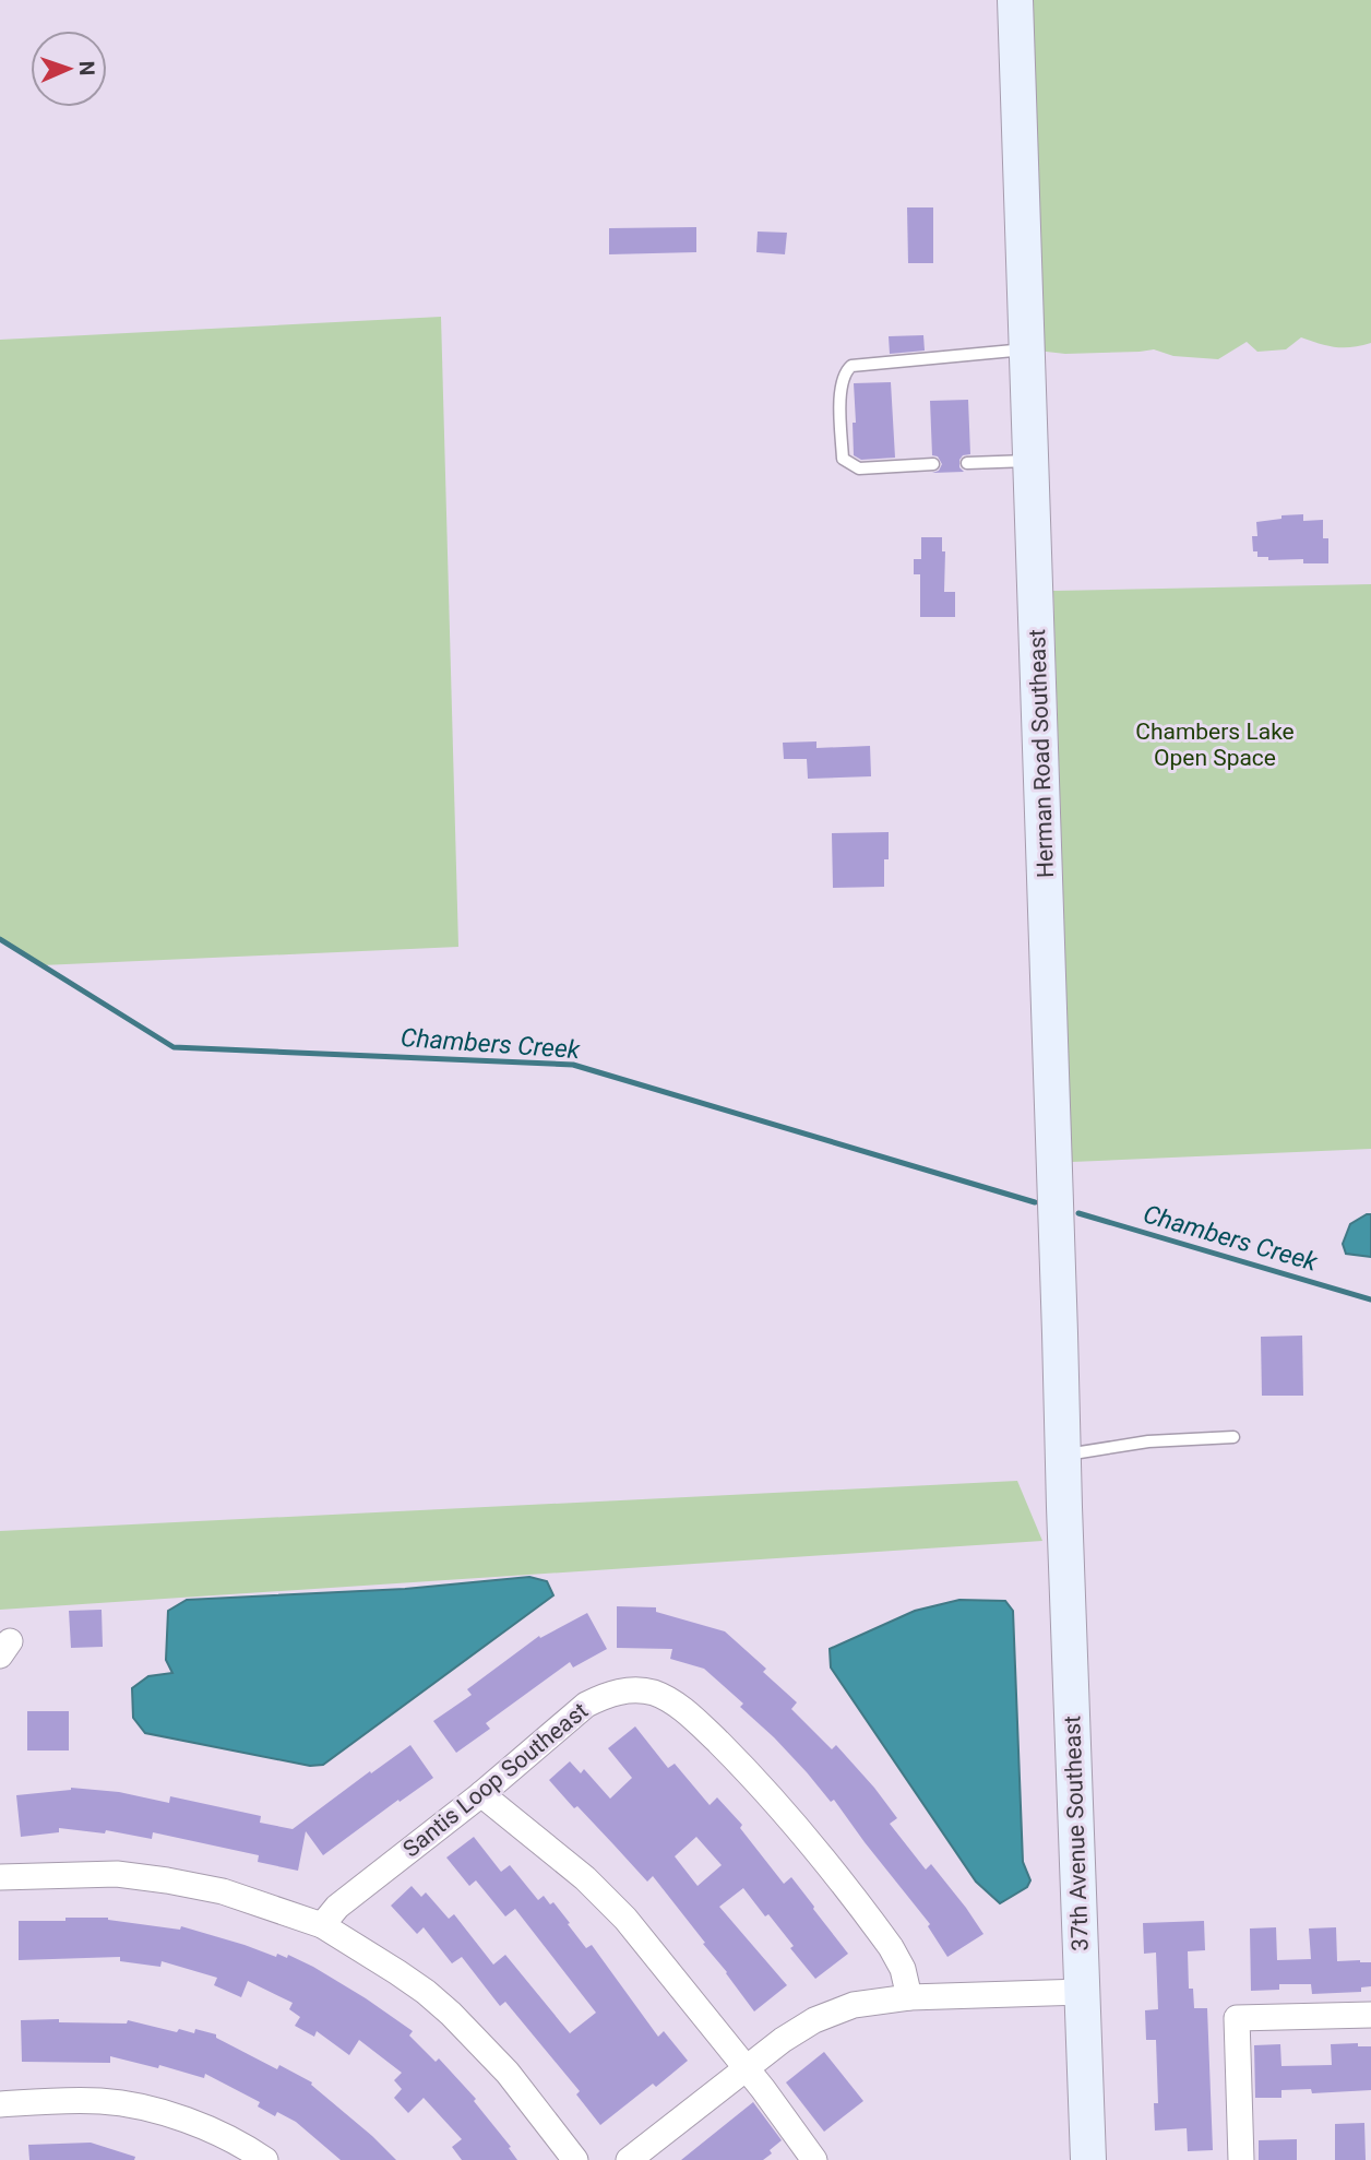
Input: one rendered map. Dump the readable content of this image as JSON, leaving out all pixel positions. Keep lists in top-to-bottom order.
{
  "streets": {
    "street": ["Herman Road Southeast", "Santis Loop Southeast", "37th Avenue Southeast"]
  },
  "crossings": [
    ["Herman Road Southeast", "37th Avenue Southeast"]
  ],
  "water": ["Chambers Creek"],
  "parks": ["Chambers Lake Open Space"],
  "north": "right"
}
